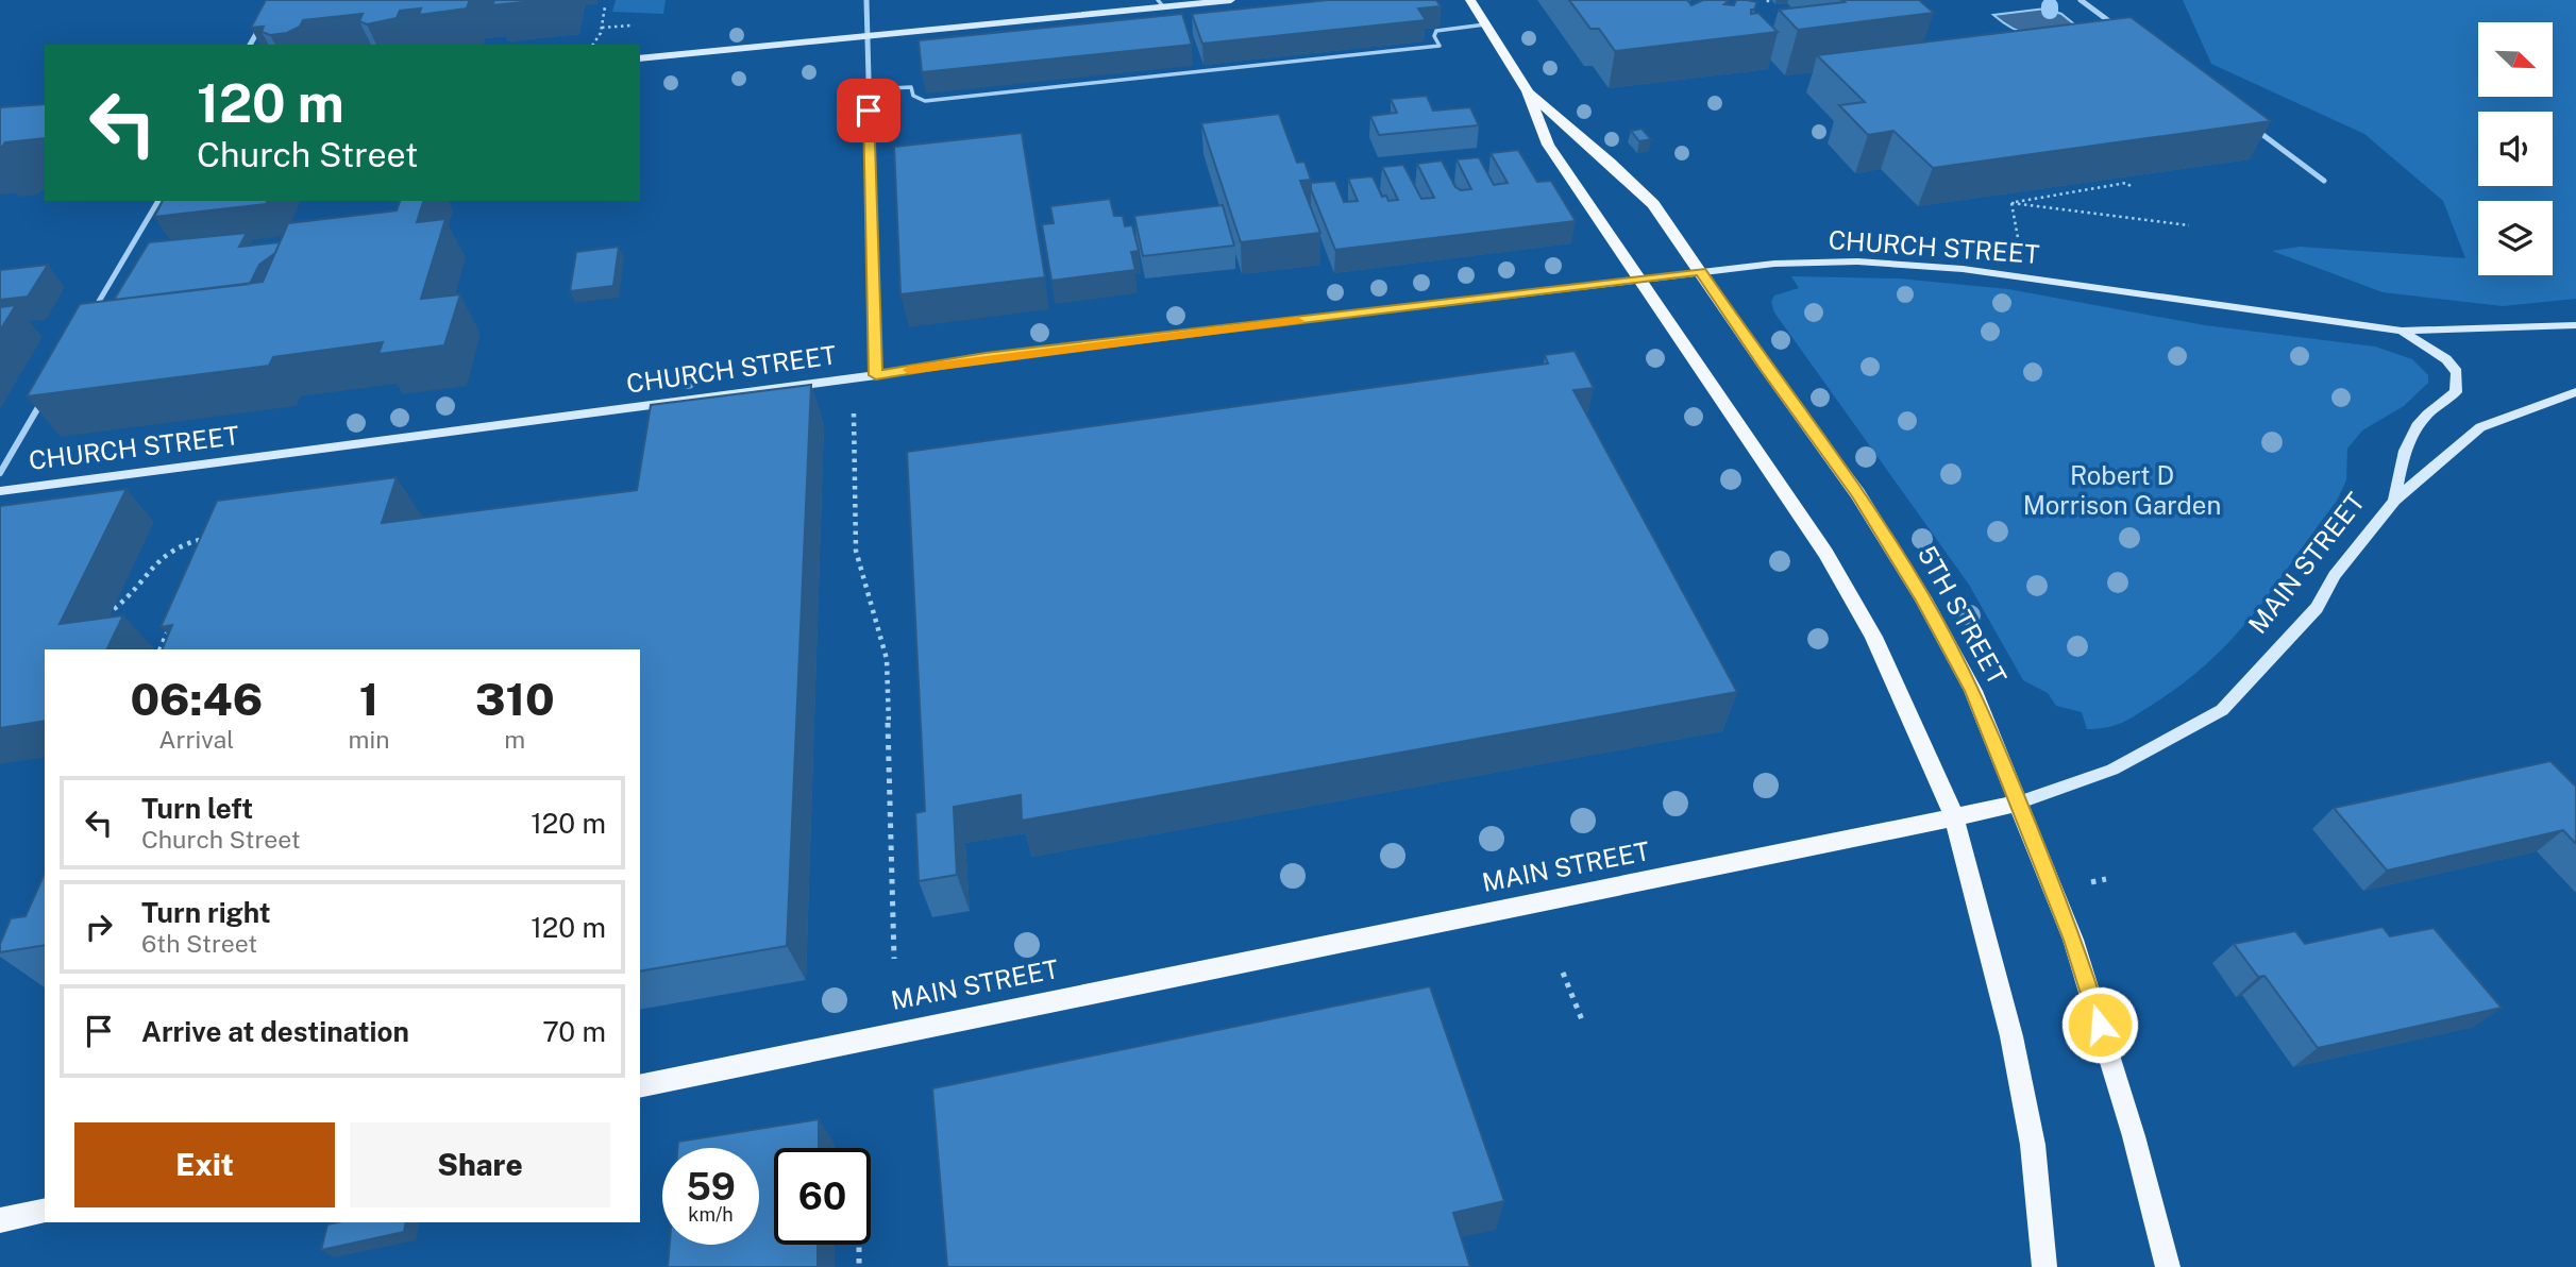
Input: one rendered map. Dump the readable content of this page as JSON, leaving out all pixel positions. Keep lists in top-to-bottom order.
{
  "streets": {
    "main road": ["CHURCH STREET", "MAIN STREET", "5TH STREET"]
  },
  "crossings": [
    ["CHURCH STREET", "5TH STREET"],
    ["MAIN STREET", "5TH STREET"]
  ],
  "parks": ["Robert D Morrison Garden"],
  "north": "bottom right",
  "page": {
    "turn": ["120 m", "Church Street"],
    "eta": [
      "06:46",
      "Arrival",
      "1",
      "min",
      "310",
      "m"
    ],
    "list": [
      {
        "name": "Turn left",
        "note": "Church Street",
        "value": "120 m"
      },
      {
        "name": "Turn right",
        "note": "6th Street",
        "value": "120 m"
      },
      {
        "name": "Arrive at destination",
        "value": "70 m"
      }
    ],
    "buttons": ["Exit", "Share"],
    "speed": "59 km/h",
    "limit": "60"
  }
}
